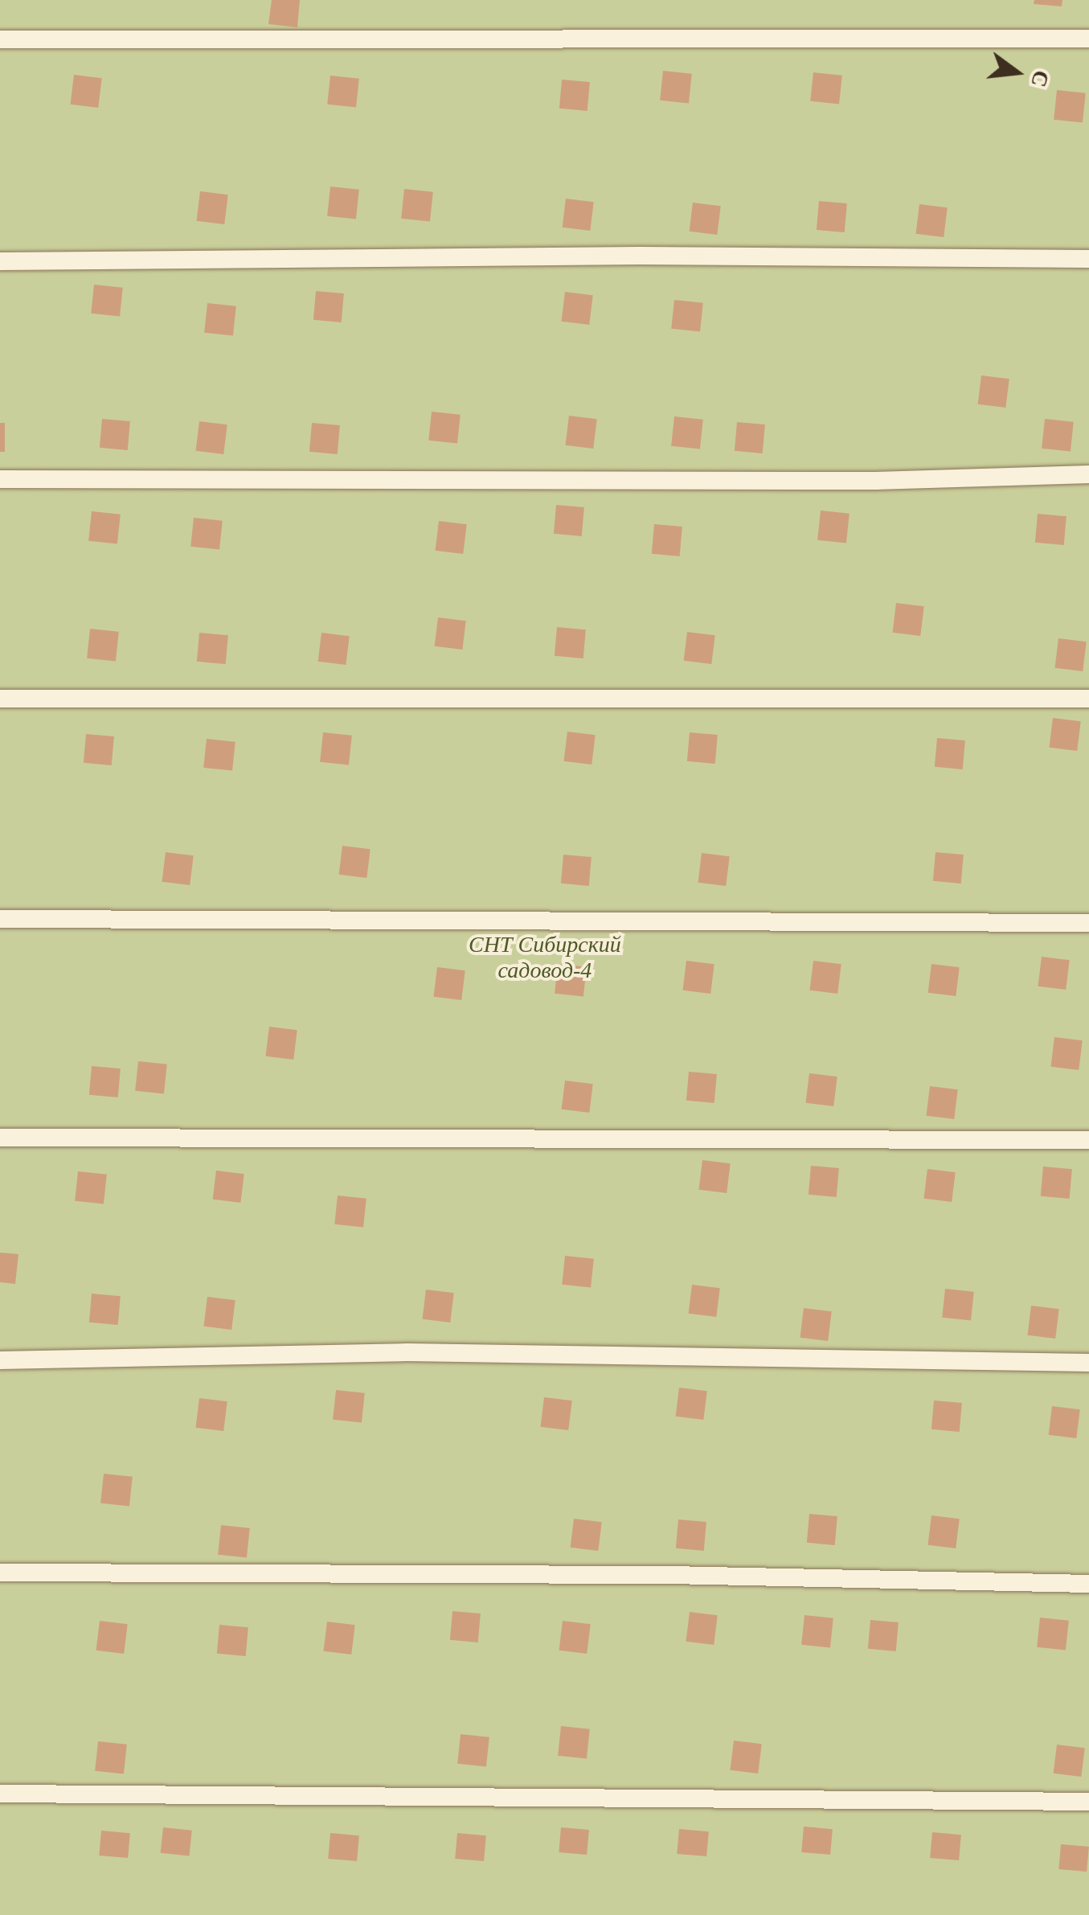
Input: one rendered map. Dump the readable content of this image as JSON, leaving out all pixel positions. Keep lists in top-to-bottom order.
{
  "parks": ["СНТ Сибирский садовод-4"],
  "north": "right"
}
